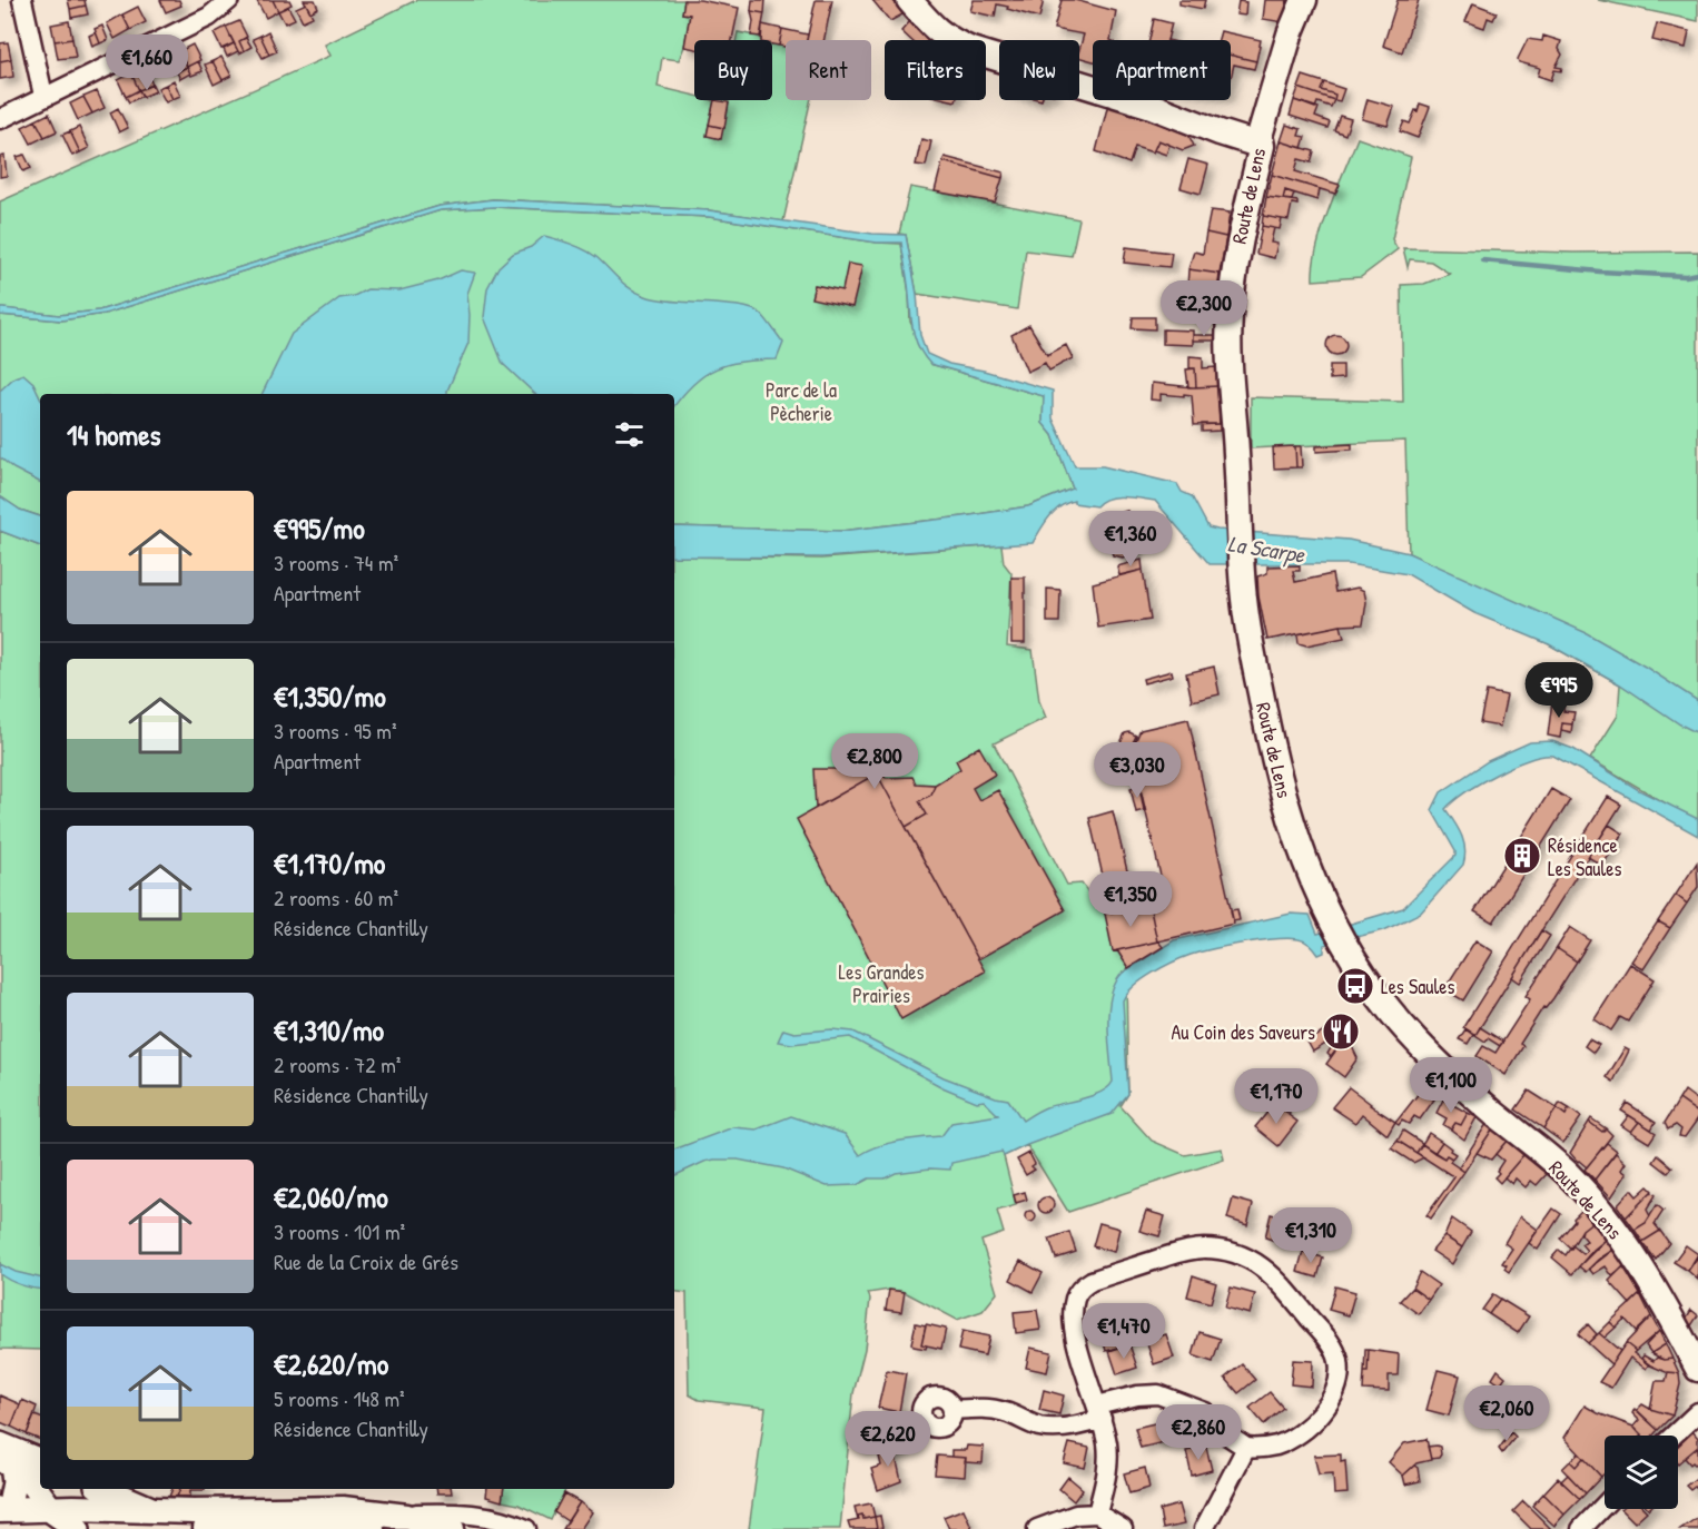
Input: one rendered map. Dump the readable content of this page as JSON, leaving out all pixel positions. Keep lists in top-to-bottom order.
{
  "streets": {
    "main road": ["Route de Lens"]
  },
  "water": ["La Scarpe"],
  "parks": ["Parc de la Pècherie", "Les Grandes Prairies"],
  "places": {
    "building": ["Résidence Les Saules"],
    "bus stop": ["Les Saules"],
    "restaurant": ["Au Coin des Saveurs"]
  },
  "page": {
    "price": [
      "€1,660",
      "€2,300",
      "€1,360",
      "€995",
      "€2,800",
      "€3,030",
      "€1,350",
      "€1,100",
      "€1,170",
      "€1,310",
      "€1,470",
      "€2,060",
      "€2,860",
      "€2,620"
    ],
    "chip": [
      "Buy",
      "Rent",
      "Filters",
      "New",
      "Apartment"
    ],
    "heading": "14 homes",
    "list": [
      {
        "name": "€995/mo",
        "note": "3 rooms · 74 m² · Apartment"
      },
      {
        "name": "€1,350/mo",
        "note": "3 rooms · 95 m² · Apartment"
      },
      {
        "name": "€1,170/mo",
        "note": "2 rooms · 60 m² · Résidence Chantilly"
      },
      {
        "name": "€1,310/mo",
        "note": "2 rooms · 72 m² · Résidence Chantilly"
      },
      {
        "name": "€2,060/mo",
        "note": "3 rooms · 101 m² · Rue de la Croix de Grés"
      },
      {
        "name": "€2,620/mo",
        "note": "5 rooms · 148 m² · Résidence Chantilly"
      }
    ]
  }
}
